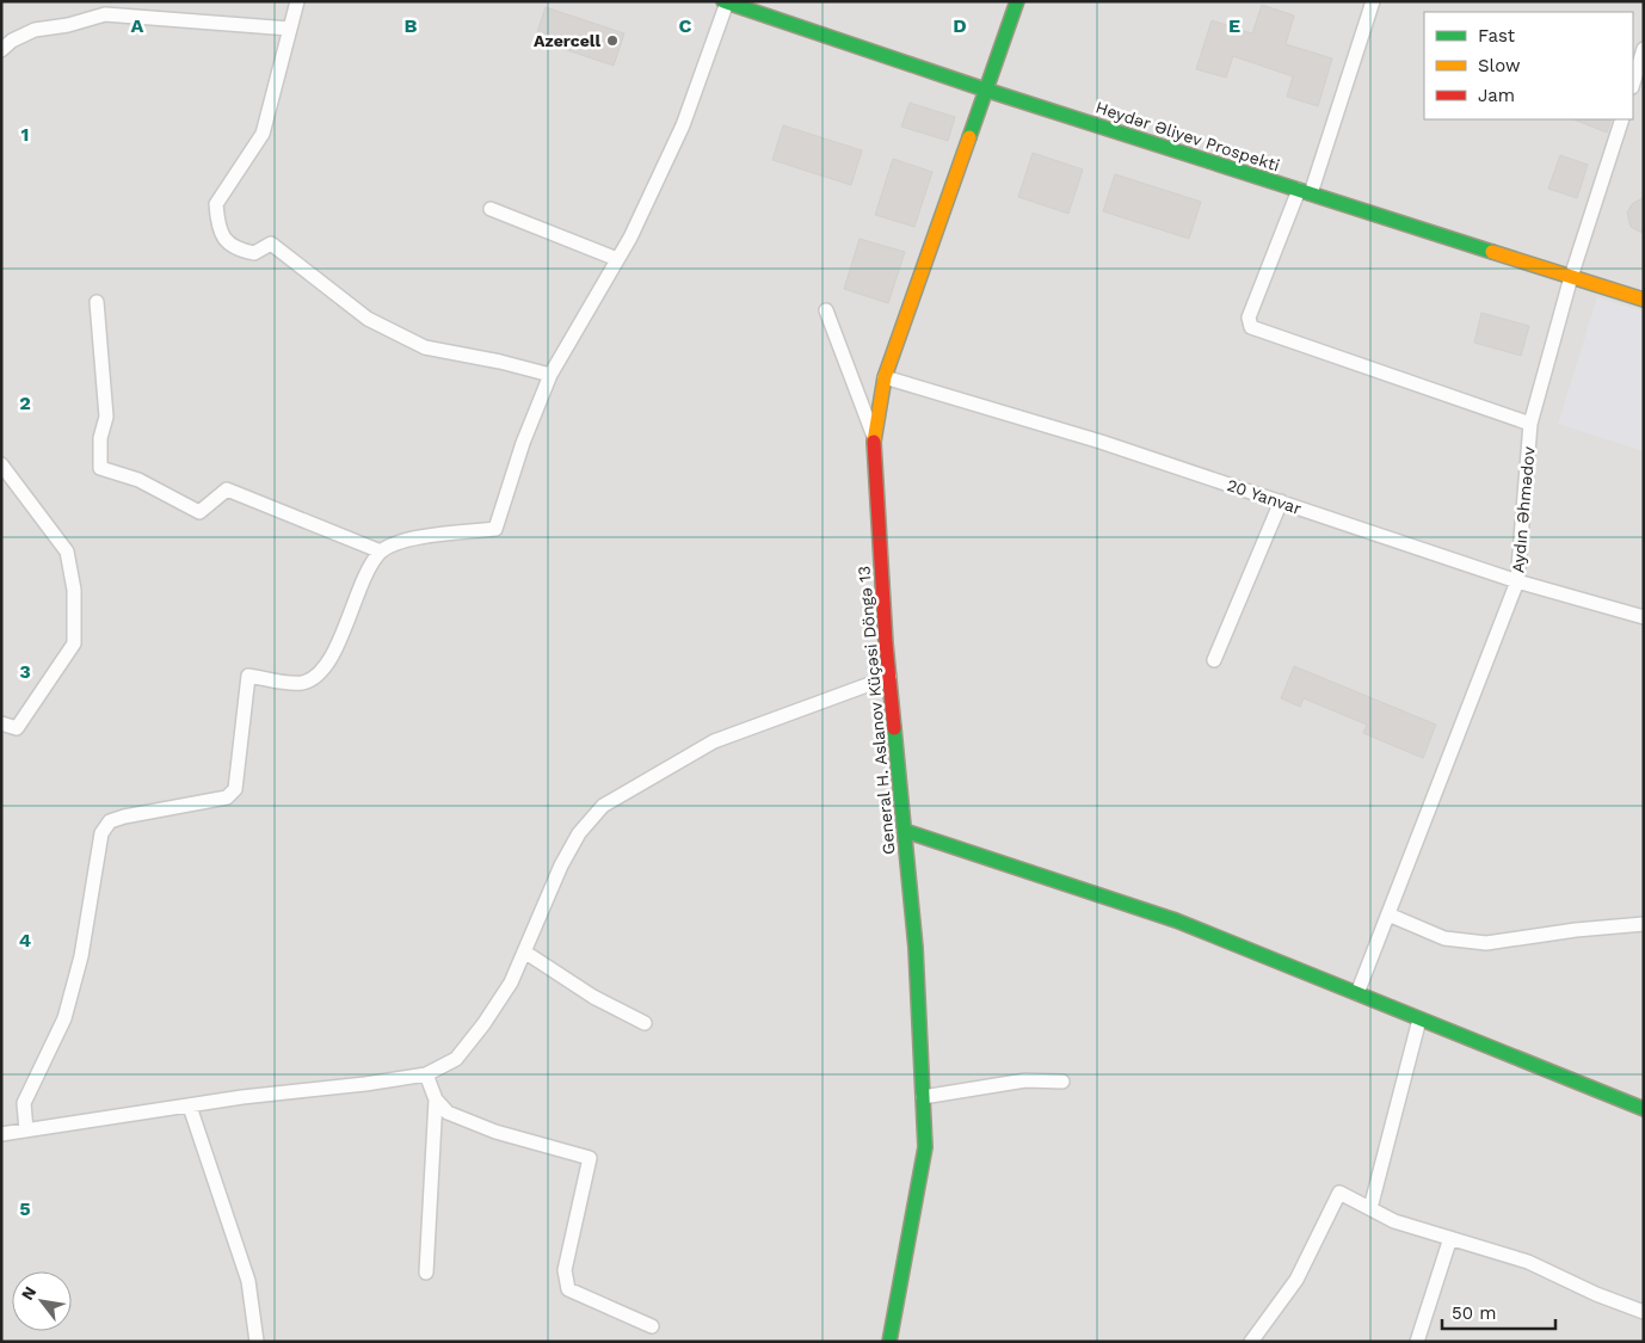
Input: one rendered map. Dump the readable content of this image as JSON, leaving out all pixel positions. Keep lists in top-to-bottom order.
{
  "streets": {
    "main road": ["Heydər Əliyev Prospekti", "General H. Aslanov Küçəsi Döngə 13"],
    "street": ["20 Yanvar", "Aydın Əhmədov"]
  },
  "crossings": [
    ["Heydər Əliyev Prospekti", "Aydın Əhmədov"],
    ["Heydər Əliyev Prospekti", "General H. Aslanov Küçəsi Döngə 13"],
    ["20 Yanvar", "Aydın Əhmədov"],
    ["20 Yanvar", "General H. Aslanov Küçəsi Döngə 13"]
  ],
  "places": ["Azercell"],
  "legend": ["Fast", "Slow", "Jam"],
  "scale_bar": "50 m",
  "north": "top left",
  "grid": {
    "columns": [
      "A",
      "B",
      "C",
      "D",
      "E"
    ],
    "rows": [
      "1",
      "2",
      "3",
      "4",
      "5"
    ]
  }
}
